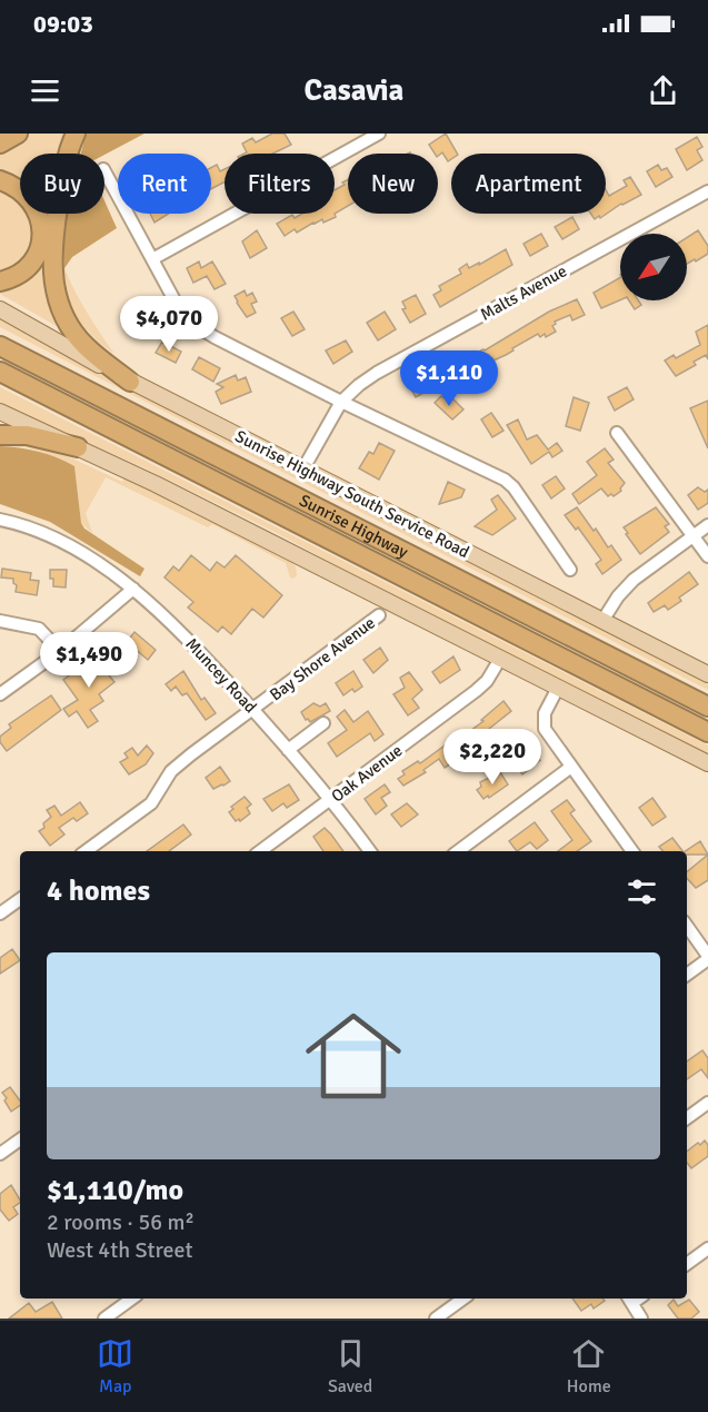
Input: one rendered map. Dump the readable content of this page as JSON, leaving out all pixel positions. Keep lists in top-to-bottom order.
{
  "streets": {
    "highway": ["Sunrise Highway"],
    "main road": ["Sunrise Highway South Service Road"],
    "street": [
      "Malts Avenue",
      "Bay Shore Avenue",
      "Muncey Road",
      "Oak Avenue"
    ]
  },
  "crossings": [
    ["Malts Avenue", "Sunrise Highway South Service Road"],
    ["Bay Shore Avenue", "Muncey Road"],
    ["Muncey Road", "Oak Avenue"]
  ],
  "north": "bottom left",
  "page": {
    "status": "09:03",
    "header": "Casavia",
    "chip": [
      "Buy",
      "Rent",
      "Filters",
      "New",
      "Apartment"
    ],
    "price": [
      "$4,070",
      "$1,110",
      "$1,490",
      "$2,220"
    ],
    "heading": "4 homes",
    "list": [
      {
        "name": "$1,110/mo",
        "note": "2 rooms · 56 m² · West 4th Street"
      }
    ],
    "tabs": ["Map", "Saved", "Home"]
  }
}
